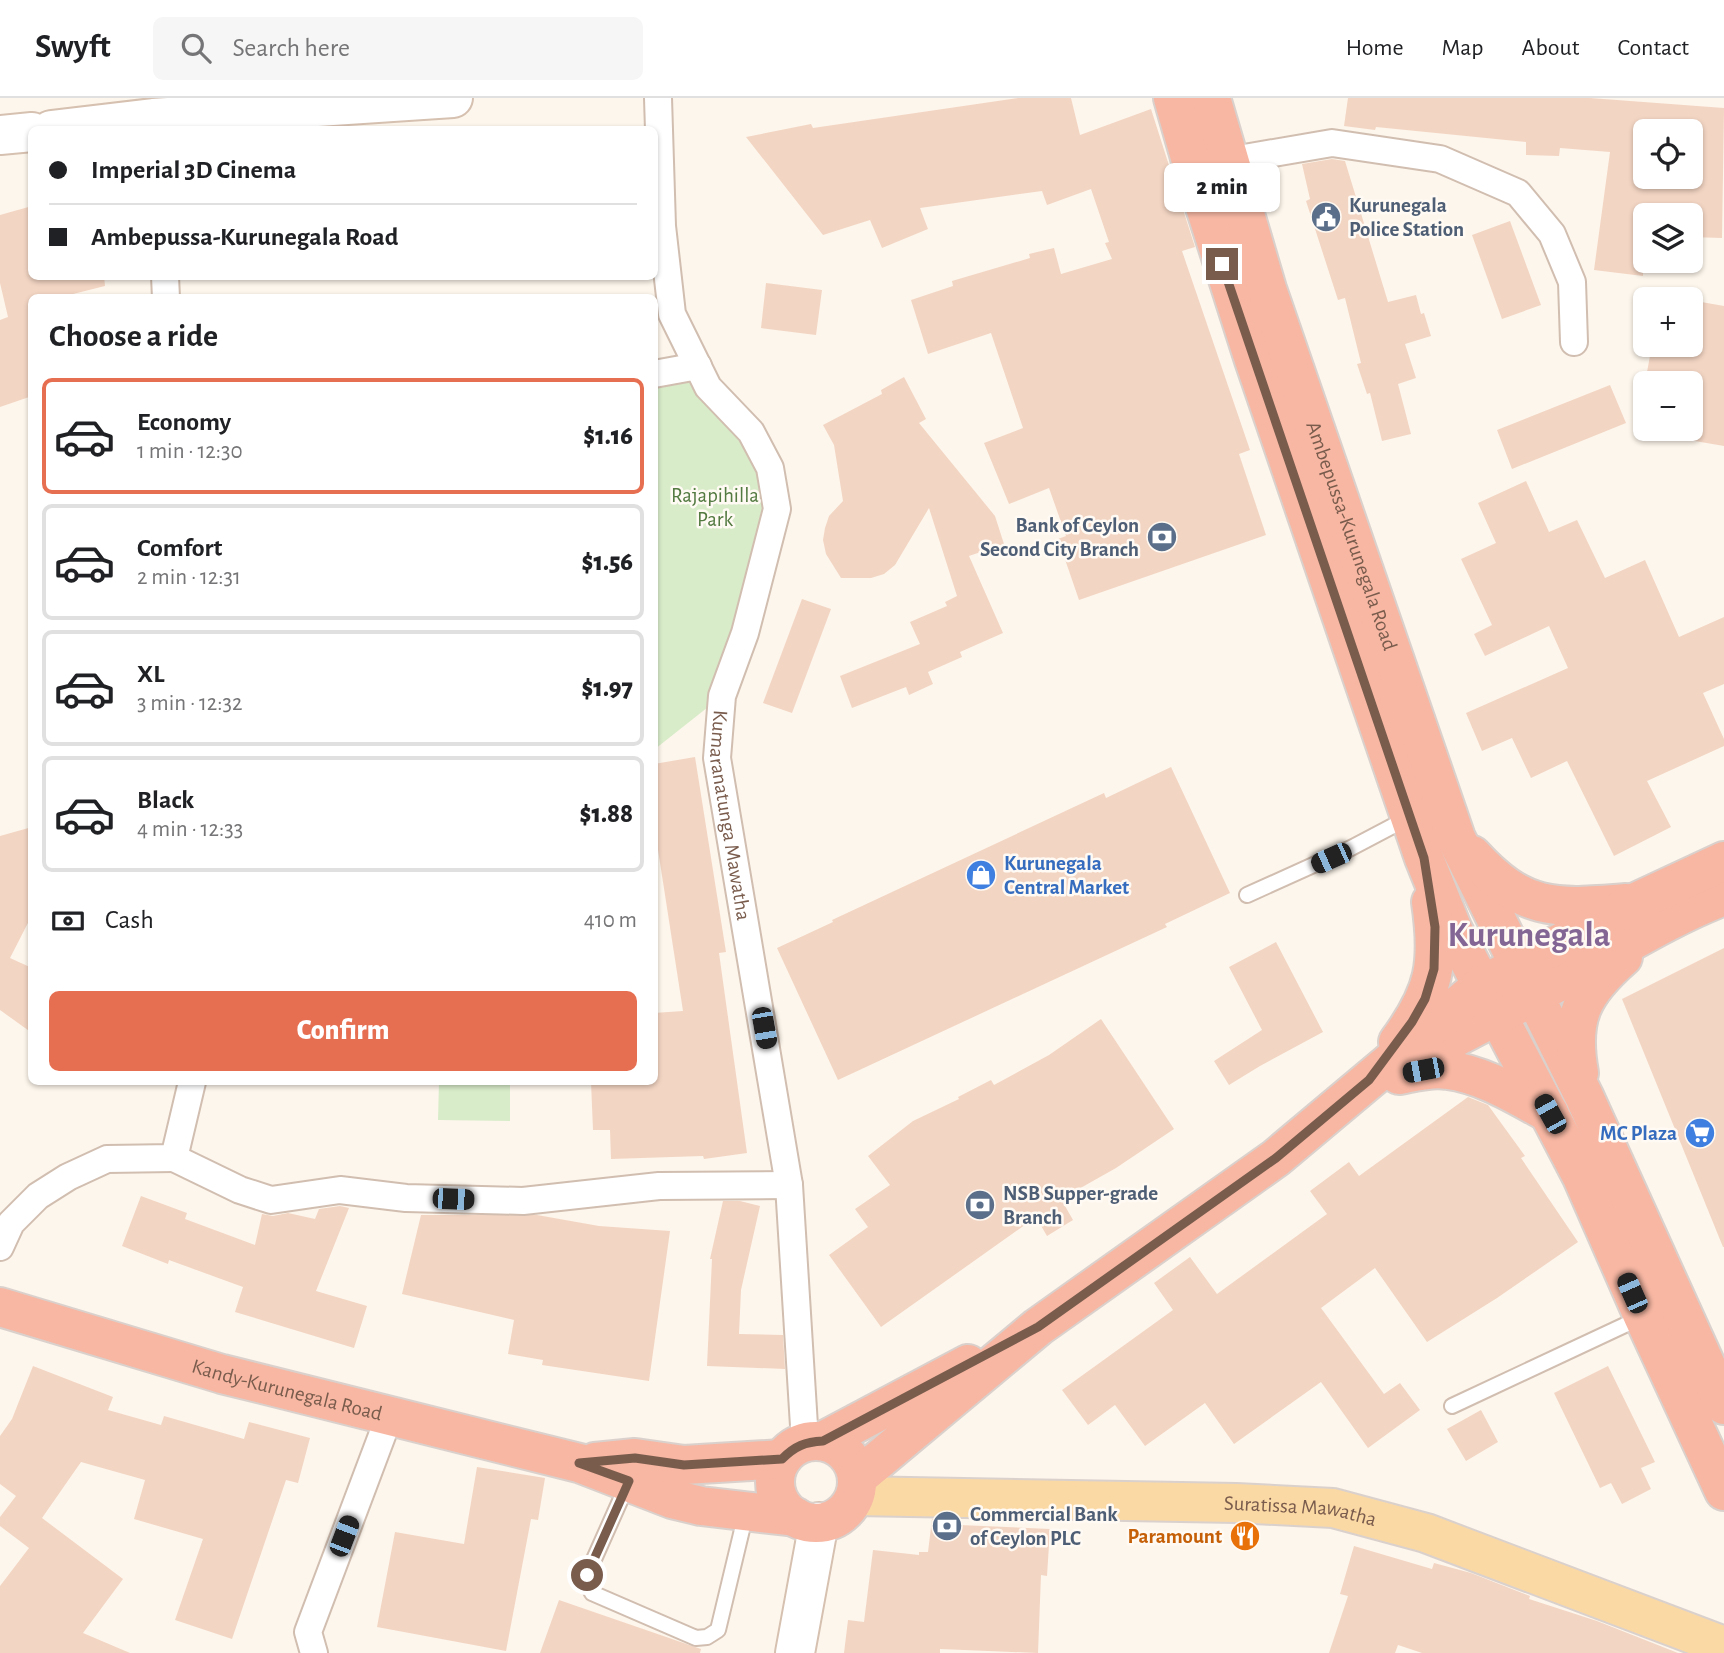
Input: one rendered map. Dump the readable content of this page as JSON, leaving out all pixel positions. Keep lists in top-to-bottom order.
{
  "streets": {
    "highway": ["Ambepussa-Kurunegala Road", "Kandy-Kurunegala Road"],
    "main road": ["Suratissa Mawatha"],
    "street": ["Kumaranatunga Mawatha"]
  },
  "crossings": [
    ["Ambepussa-Kurunegala Road", "Kandy-Kurunegala Road"],
    ["Kumaranatunga Mawatha", "Kandy-Kurunegala Road"],
    ["Kumaranatunga Mawatha", "Suratissa Mawatha"],
    ["Kandy-Kurunegala Road", "Suratissa Mawatha"]
  ],
  "districts": ["Kurunegala"],
  "parks": ["Rajapihilla Park"],
  "places": {
    "public building": ["Kurunegala Police Station"],
    "bank": ["Bank of Ceylon Second City Branch", "NSB Supper-grade Branch", "Commercial Bank of Ceylon PLC"],
    "shop": ["Kurunegala Central Market"],
    "supermarket": ["MC Plaza"],
    "restaurant": ["Paramount"]
  },
  "page": {
    "header": "Swyft",
    "search": "Search here",
    "nav": [
      "Home",
      "Map",
      "About",
      "Contact"
    ],
    "map_buttons": ["+", "−"],
    "banner": ["Imperial 3D Cinema", "Ambepussa-Kurunegala Road"],
    "bubble": "2 min",
    "heading": "Choose a ride",
    "list": [
      {
        "name": "Economy",
        "note": "1 min · 12:30",
        "value": "$1.16"
      },
      {
        "name": "Comfort",
        "note": "2 min · 12:31",
        "value": "$1.56"
      },
      {
        "name": "XL",
        "note": "3 min · 12:32",
        "value": "$1.97"
      },
      {
        "name": "Black",
        "note": "4 min · 12:33",
        "value": "$1.88"
      }
    ],
    "pay": ["Cash", "410 m"],
    "buttons": "Confirm"
  }
}
